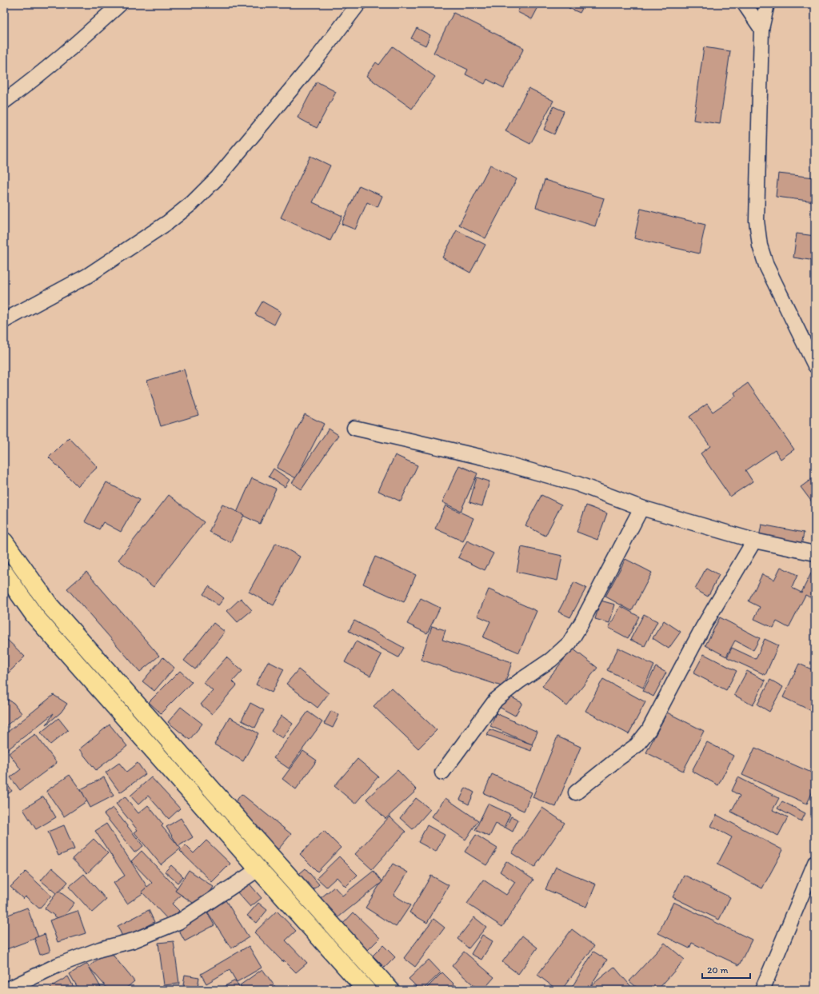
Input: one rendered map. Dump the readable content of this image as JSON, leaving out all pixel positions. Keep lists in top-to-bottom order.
{
  "scale_bar": "20 m"
}
